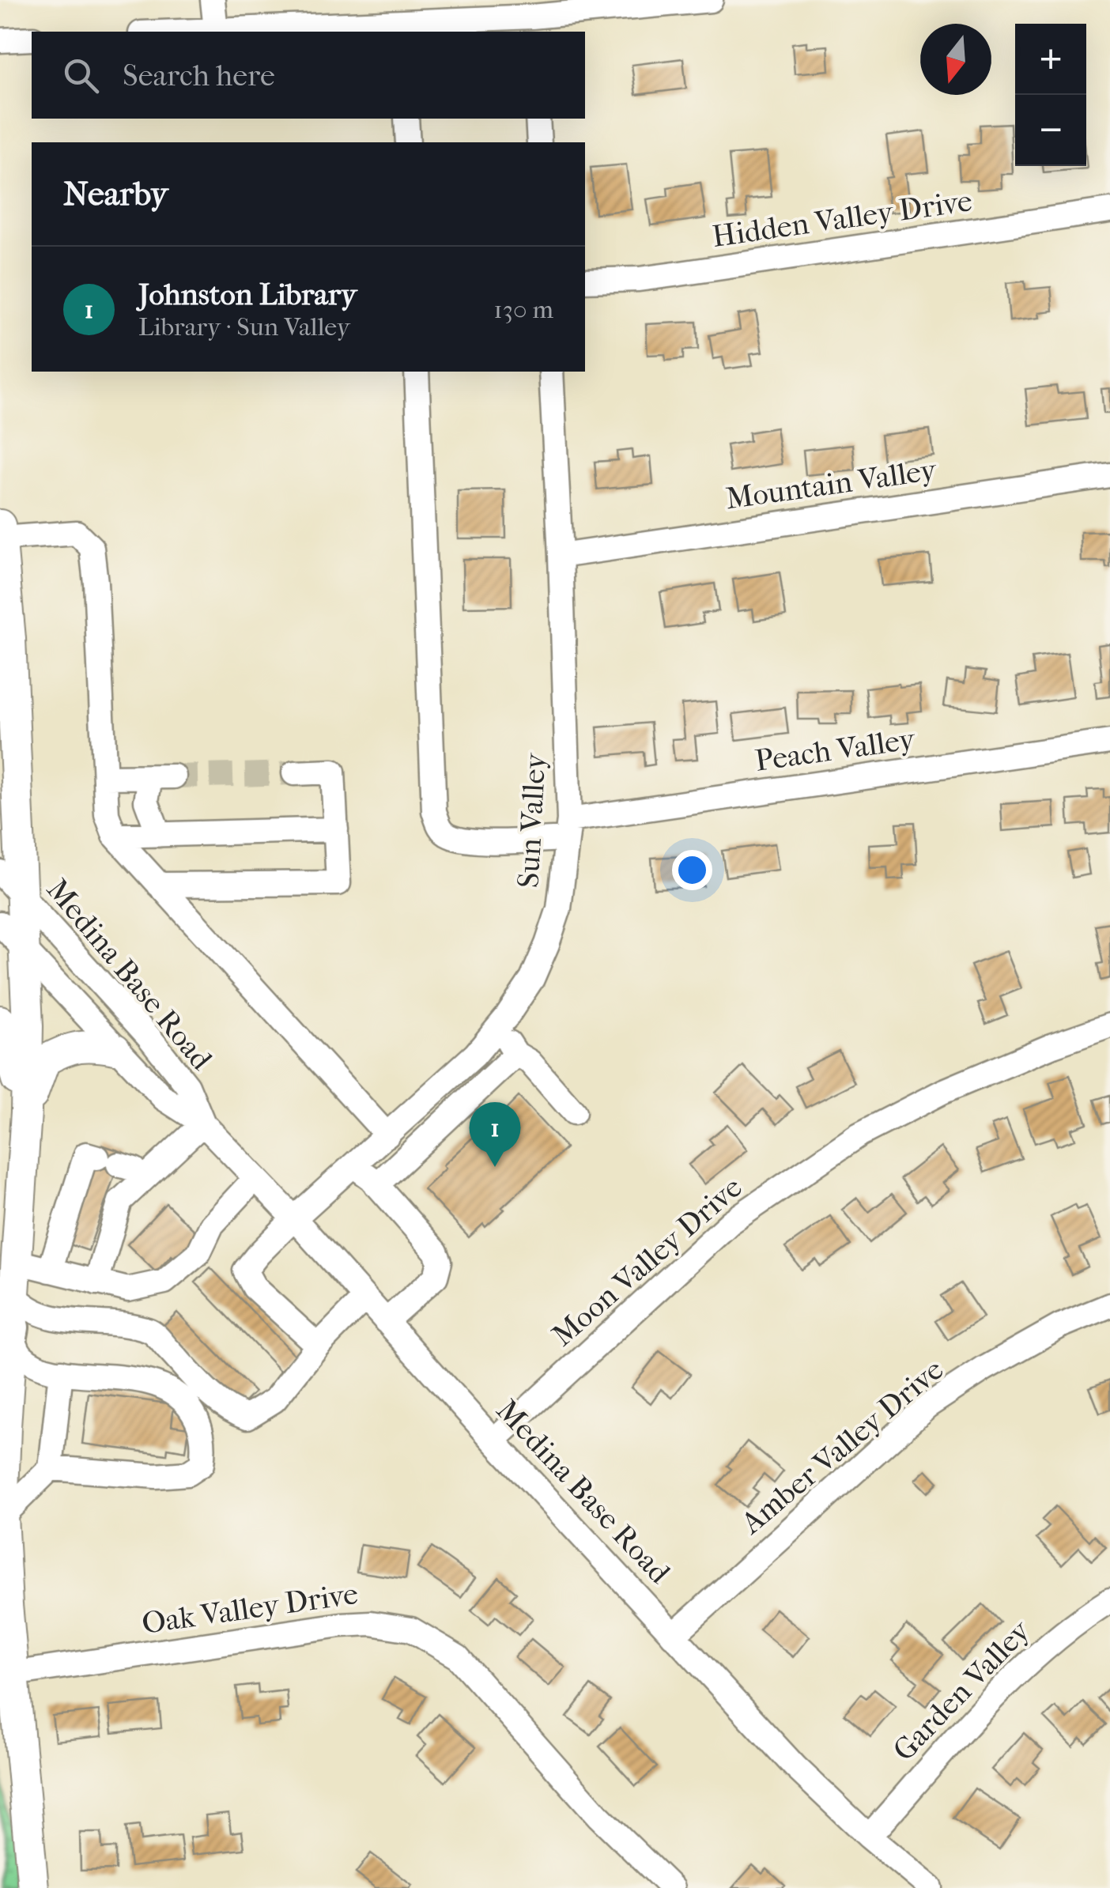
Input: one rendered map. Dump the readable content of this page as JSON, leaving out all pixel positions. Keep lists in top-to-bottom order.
{
  "streets": {
    "street": [
      "Hidden Valley Drive",
      "Mountain Valley",
      "Peach Valley",
      "Sun Valley",
      "Medina Base Road",
      "Moon Valley Drive",
      "Amber Valley Drive",
      "Oak Valley Drive",
      "Garden Valley"
    ]
  },
  "crossings": [
    ["Mountain Valley", "Sun Valley"],
    ["Peach Valley", "Sun Valley"],
    ["Sun Valley", "Medina Base Road"],
    ["Medina Base Road", "Moon Valley Drive"],
    ["Medina Base Road", "Amber Valley Drive"],
    ["Medina Base Road", "Garden Valley"]
  ],
  "north": "bottom",
  "page": {
    "map_buttons": ["+", "−"],
    "search": "Search here",
    "heading": "Nearby",
    "list": [
      {
        "mark": "1",
        "name": "Johnston Library",
        "note": "Library · Sun Valley",
        "value": "130 m"
      }
    ],
    "pins": "1"
  }
}
